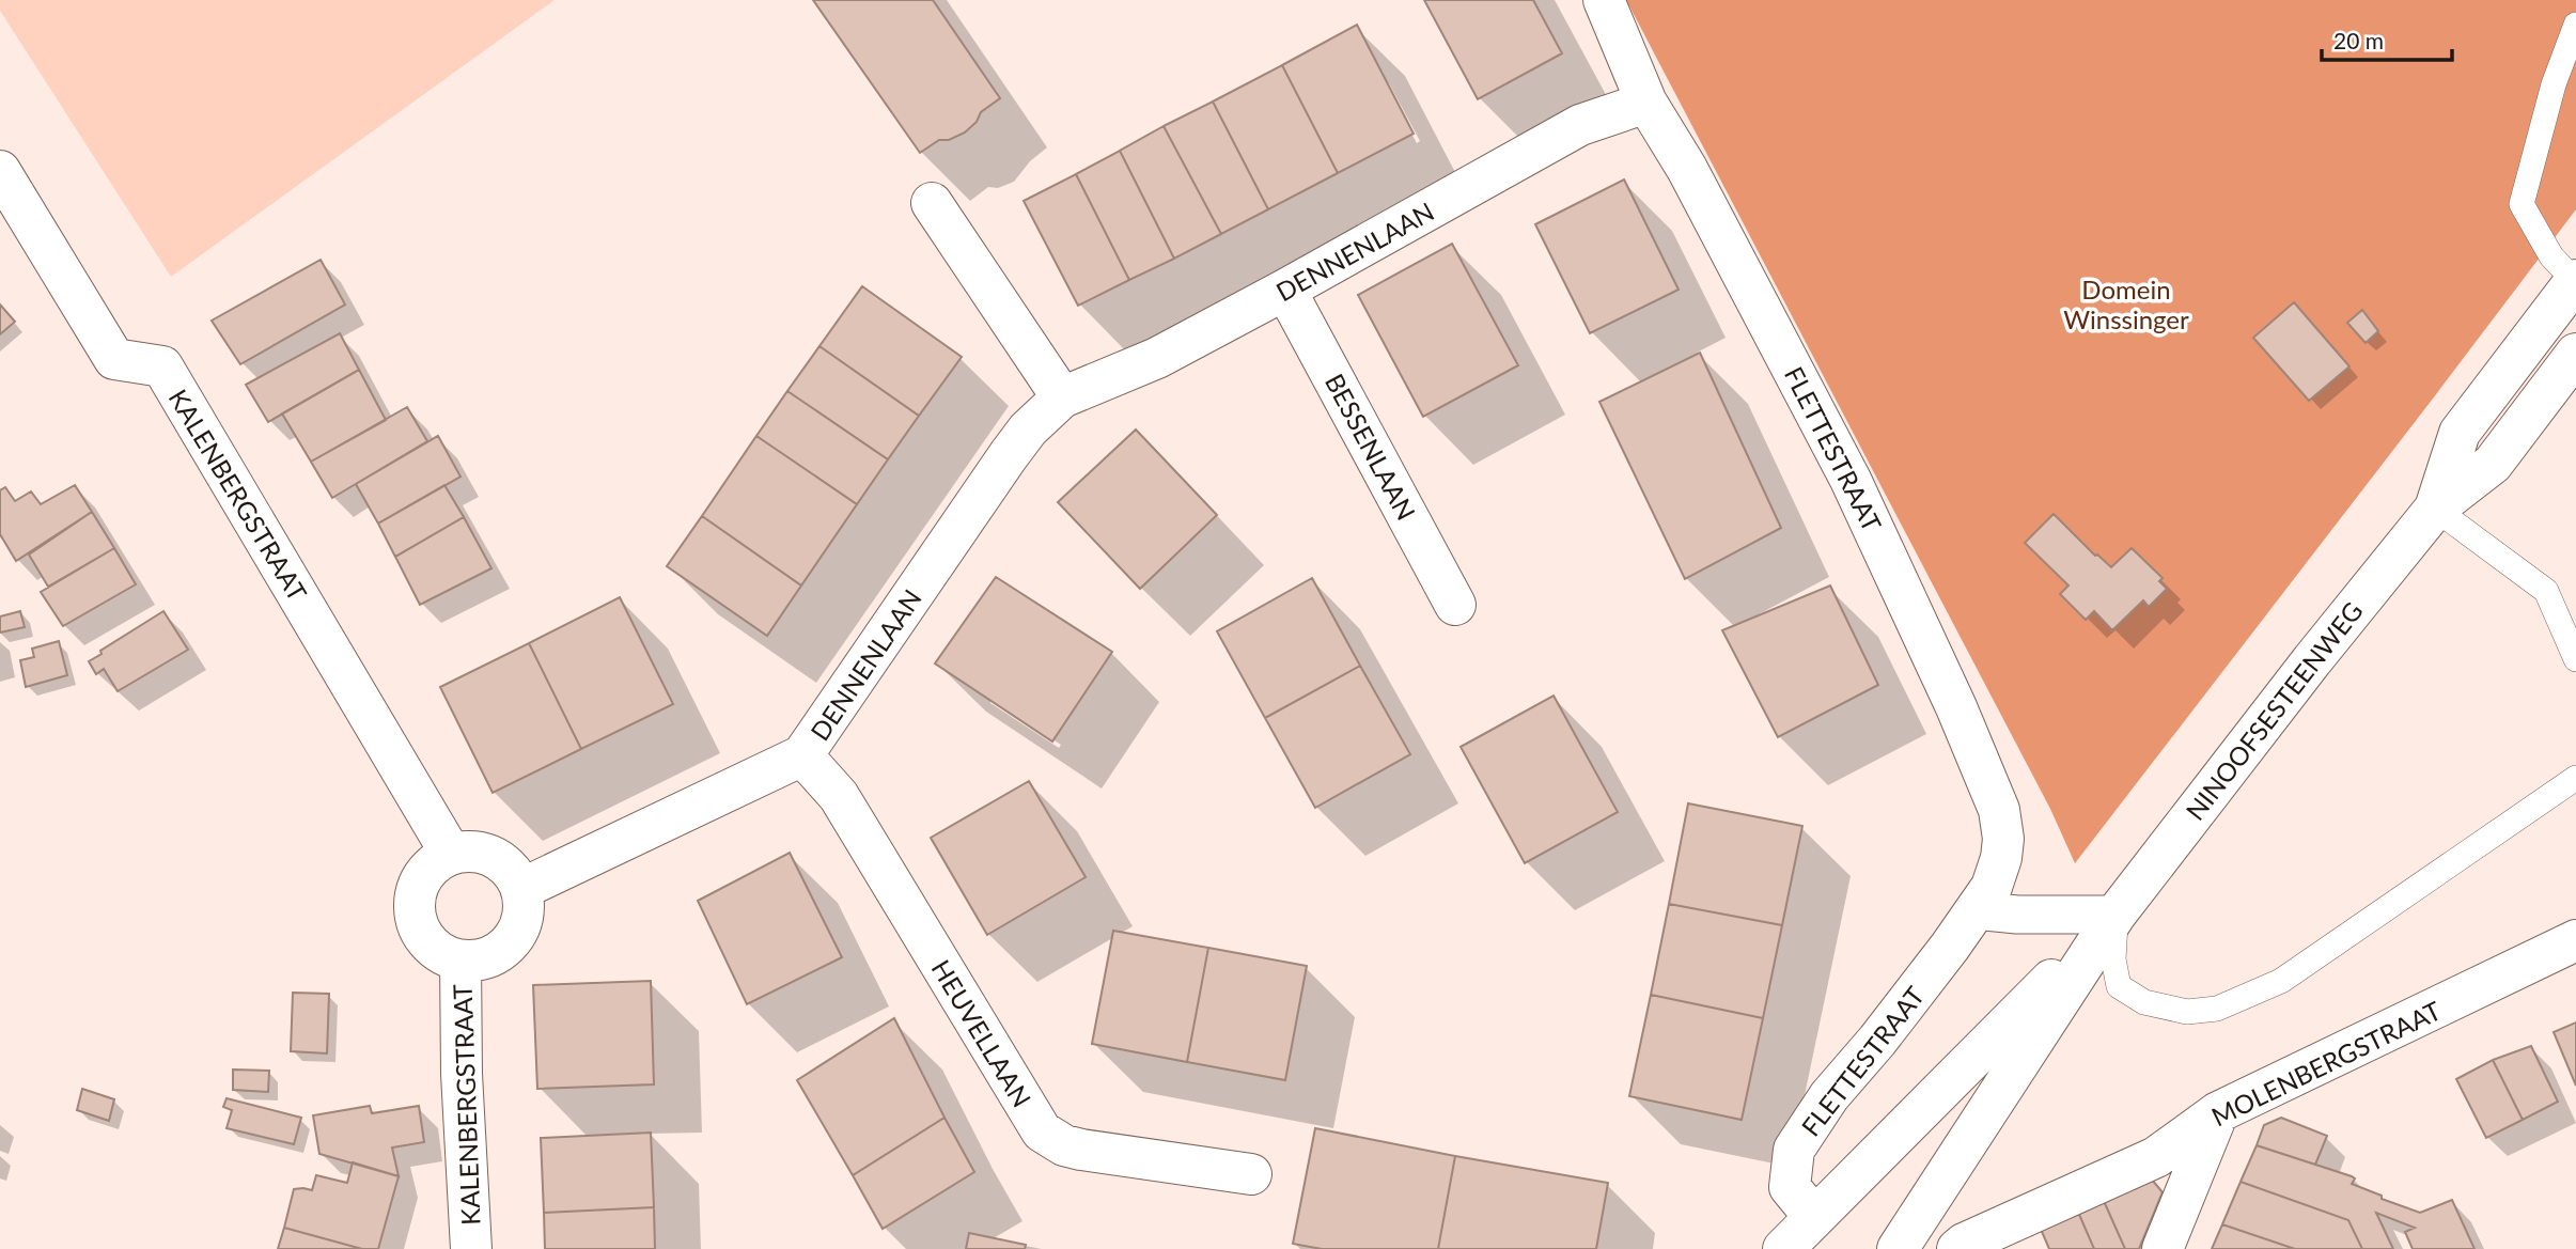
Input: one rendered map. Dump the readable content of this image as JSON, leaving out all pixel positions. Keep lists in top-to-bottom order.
{
  "streets": {
    "street": [
      "DENNENLAAN",
      "BESSENLAAN",
      "FLETTESTRAAT",
      "KALENBERGSTRAAT",
      "NINOOFSESTEENWEG",
      "HEUVELLAAN",
      "MOLENBERGSTRAAT"
    ]
  },
  "crossings": [
    ["DENNENLAAN", "BESSENLAAN"],
    ["DENNENLAAN", "FLETTESTRAAT"],
    ["DENNENLAAN", "KALENBERGSTRAAT"],
    ["DENNENLAAN", "HEUVELLAAN"],
    ["FLETTESTRAAT", "NINOOFSESTEENWEG"]
  ],
  "parks": ["Domein Winssinger"],
  "scale_bar": "20 m"
}
